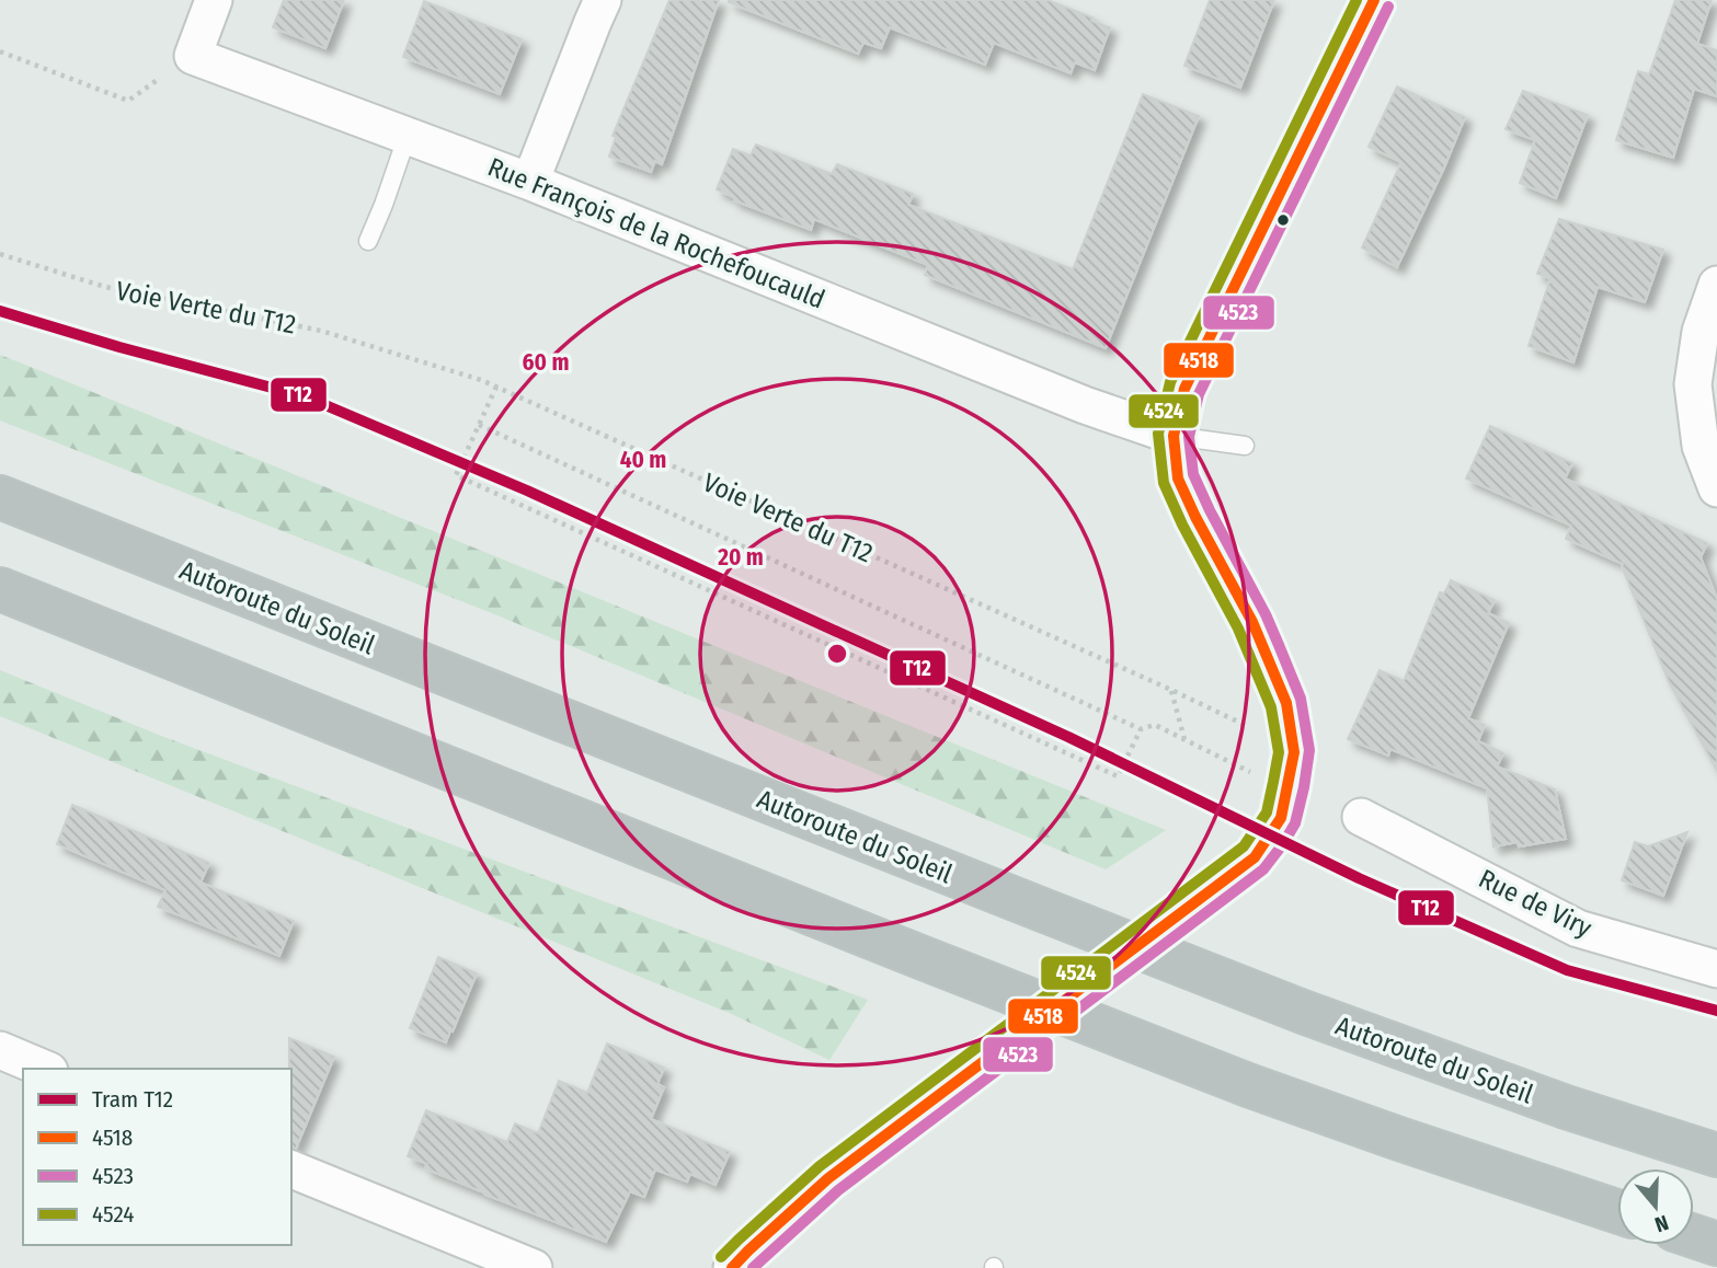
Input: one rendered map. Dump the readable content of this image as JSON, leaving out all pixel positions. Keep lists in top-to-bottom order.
{
  "streets": {
    "highway": ["Autoroute du Soleil"],
    "street": ["Rue François de la Rochefoucauld", "Rue de Viry"],
    "path": ["Voie Verte du T12"]
  },
  "lines": [
    "transit line 4518",
    "transit line 4524",
    "transit line 4523",
    "tram line T12"
  ],
  "legend": [
    "Tram T12",
    "4518",
    "4523",
    "4524"
  ],
  "north": "bottom",
  "rings": ["60 m", "40 m", "20 m"]
}
